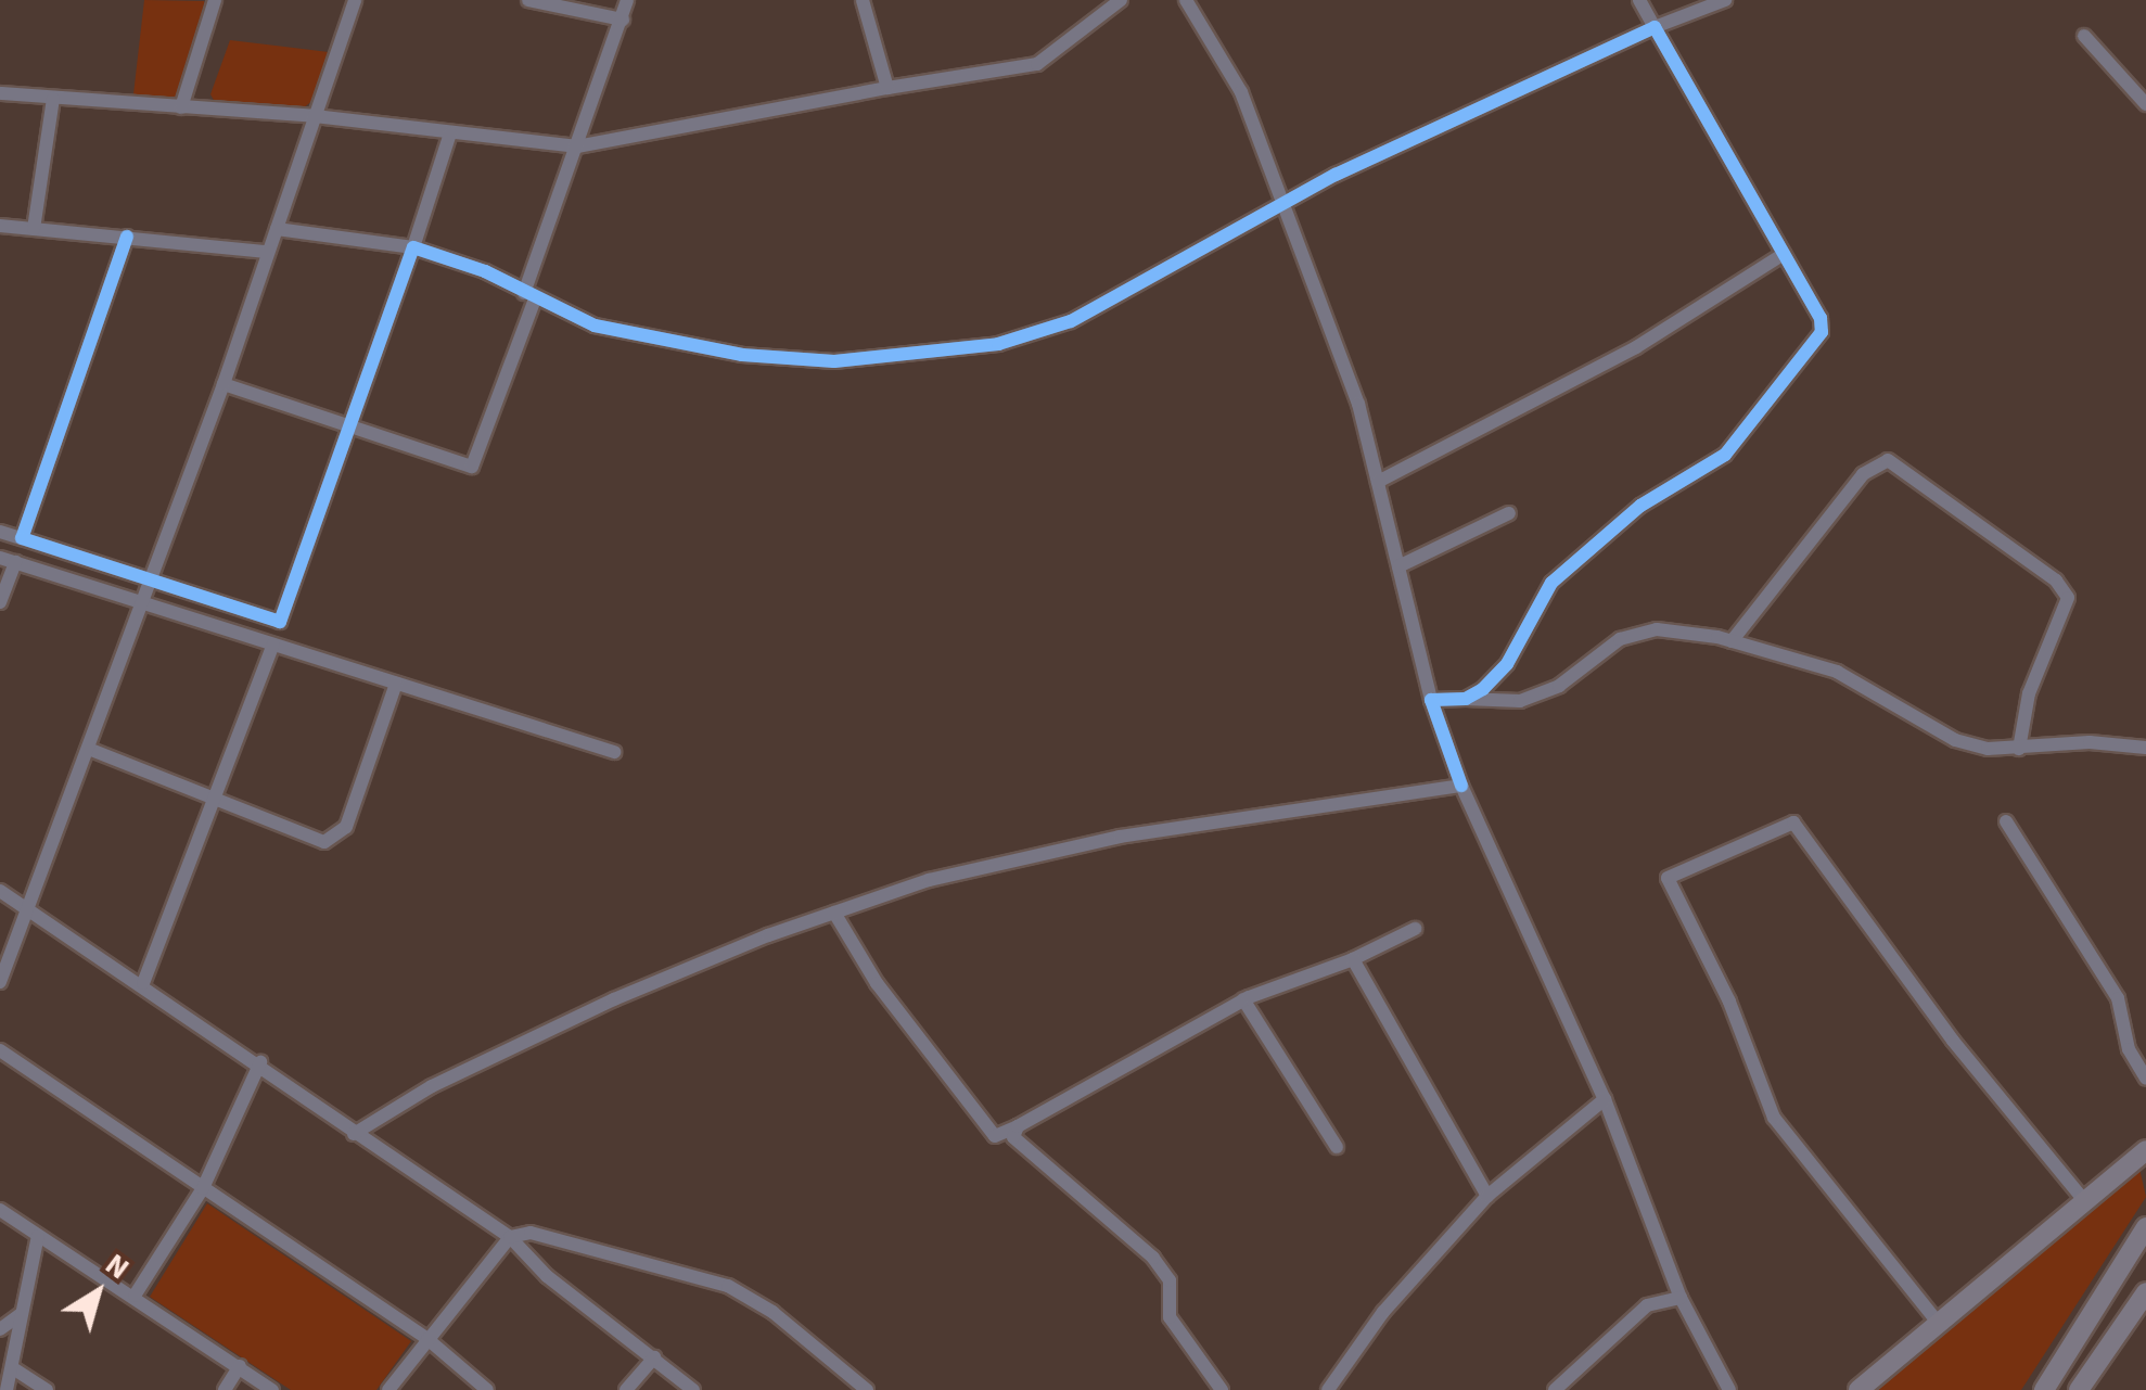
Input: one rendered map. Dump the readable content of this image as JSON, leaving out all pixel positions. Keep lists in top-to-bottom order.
{
  "north": "top right"
}
